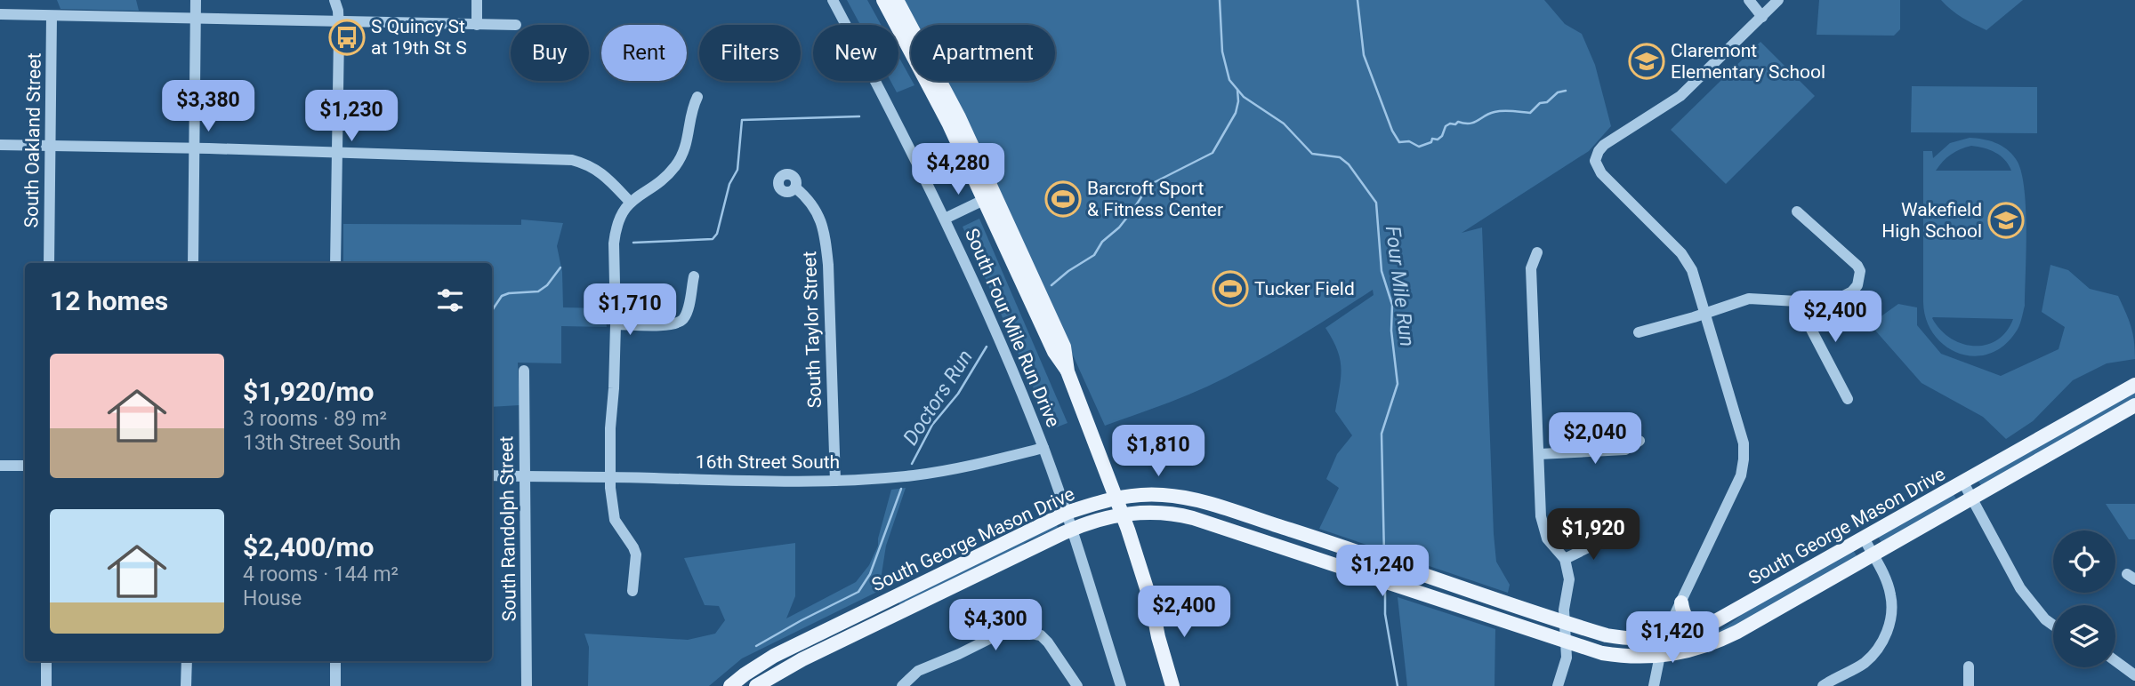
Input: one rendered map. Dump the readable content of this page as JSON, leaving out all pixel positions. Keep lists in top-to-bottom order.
{
  "streets": {
    "main road": ["South Four Mile Run Drive", "South George Mason Drive"],
    "street": [
      "South Oakland Street",
      "South Taylor Street",
      "16th Street South",
      "South Randolph Street"
    ]
  },
  "crossings": [
    ["South Four Mile Run Drive", "16th Street South"],
    ["South Four Mile Run Drive", "South George Mason Drive"],
    ["South Taylor Street", "16th Street South"],
    ["16th Street South", "South Randolph Street"]
  ],
  "water": ["Four Mile Run", "Doctors Run"],
  "places": {
    "bus stop": ["S Quincy St at 19th St S"],
    "school or university": ["Claremont Elementary School", "Wakefield High School"],
    "sports": ["Barcroft Sport & Fitness Center", "Tucker Field"]
  },
  "page": {
    "chip": [
      "Buy",
      "Rent",
      "Filters",
      "New",
      "Apartment"
    ],
    "price": [
      "$3,380",
      "$1,230",
      "$4,280",
      "$1,710",
      "$2,400",
      "$2,040",
      "$1,810",
      "$1,920",
      "$1,240",
      "$2,400",
      "$4,300",
      "$1,420"
    ],
    "heading": "12 homes",
    "list": [
      {
        "name": "$1,920/mo",
        "note": "3 rooms · 89 m² · 13th Street South"
      },
      {
        "name": "$2,400/mo",
        "note": "4 rooms · 144 m² · House"
      }
    ]
  }
}
